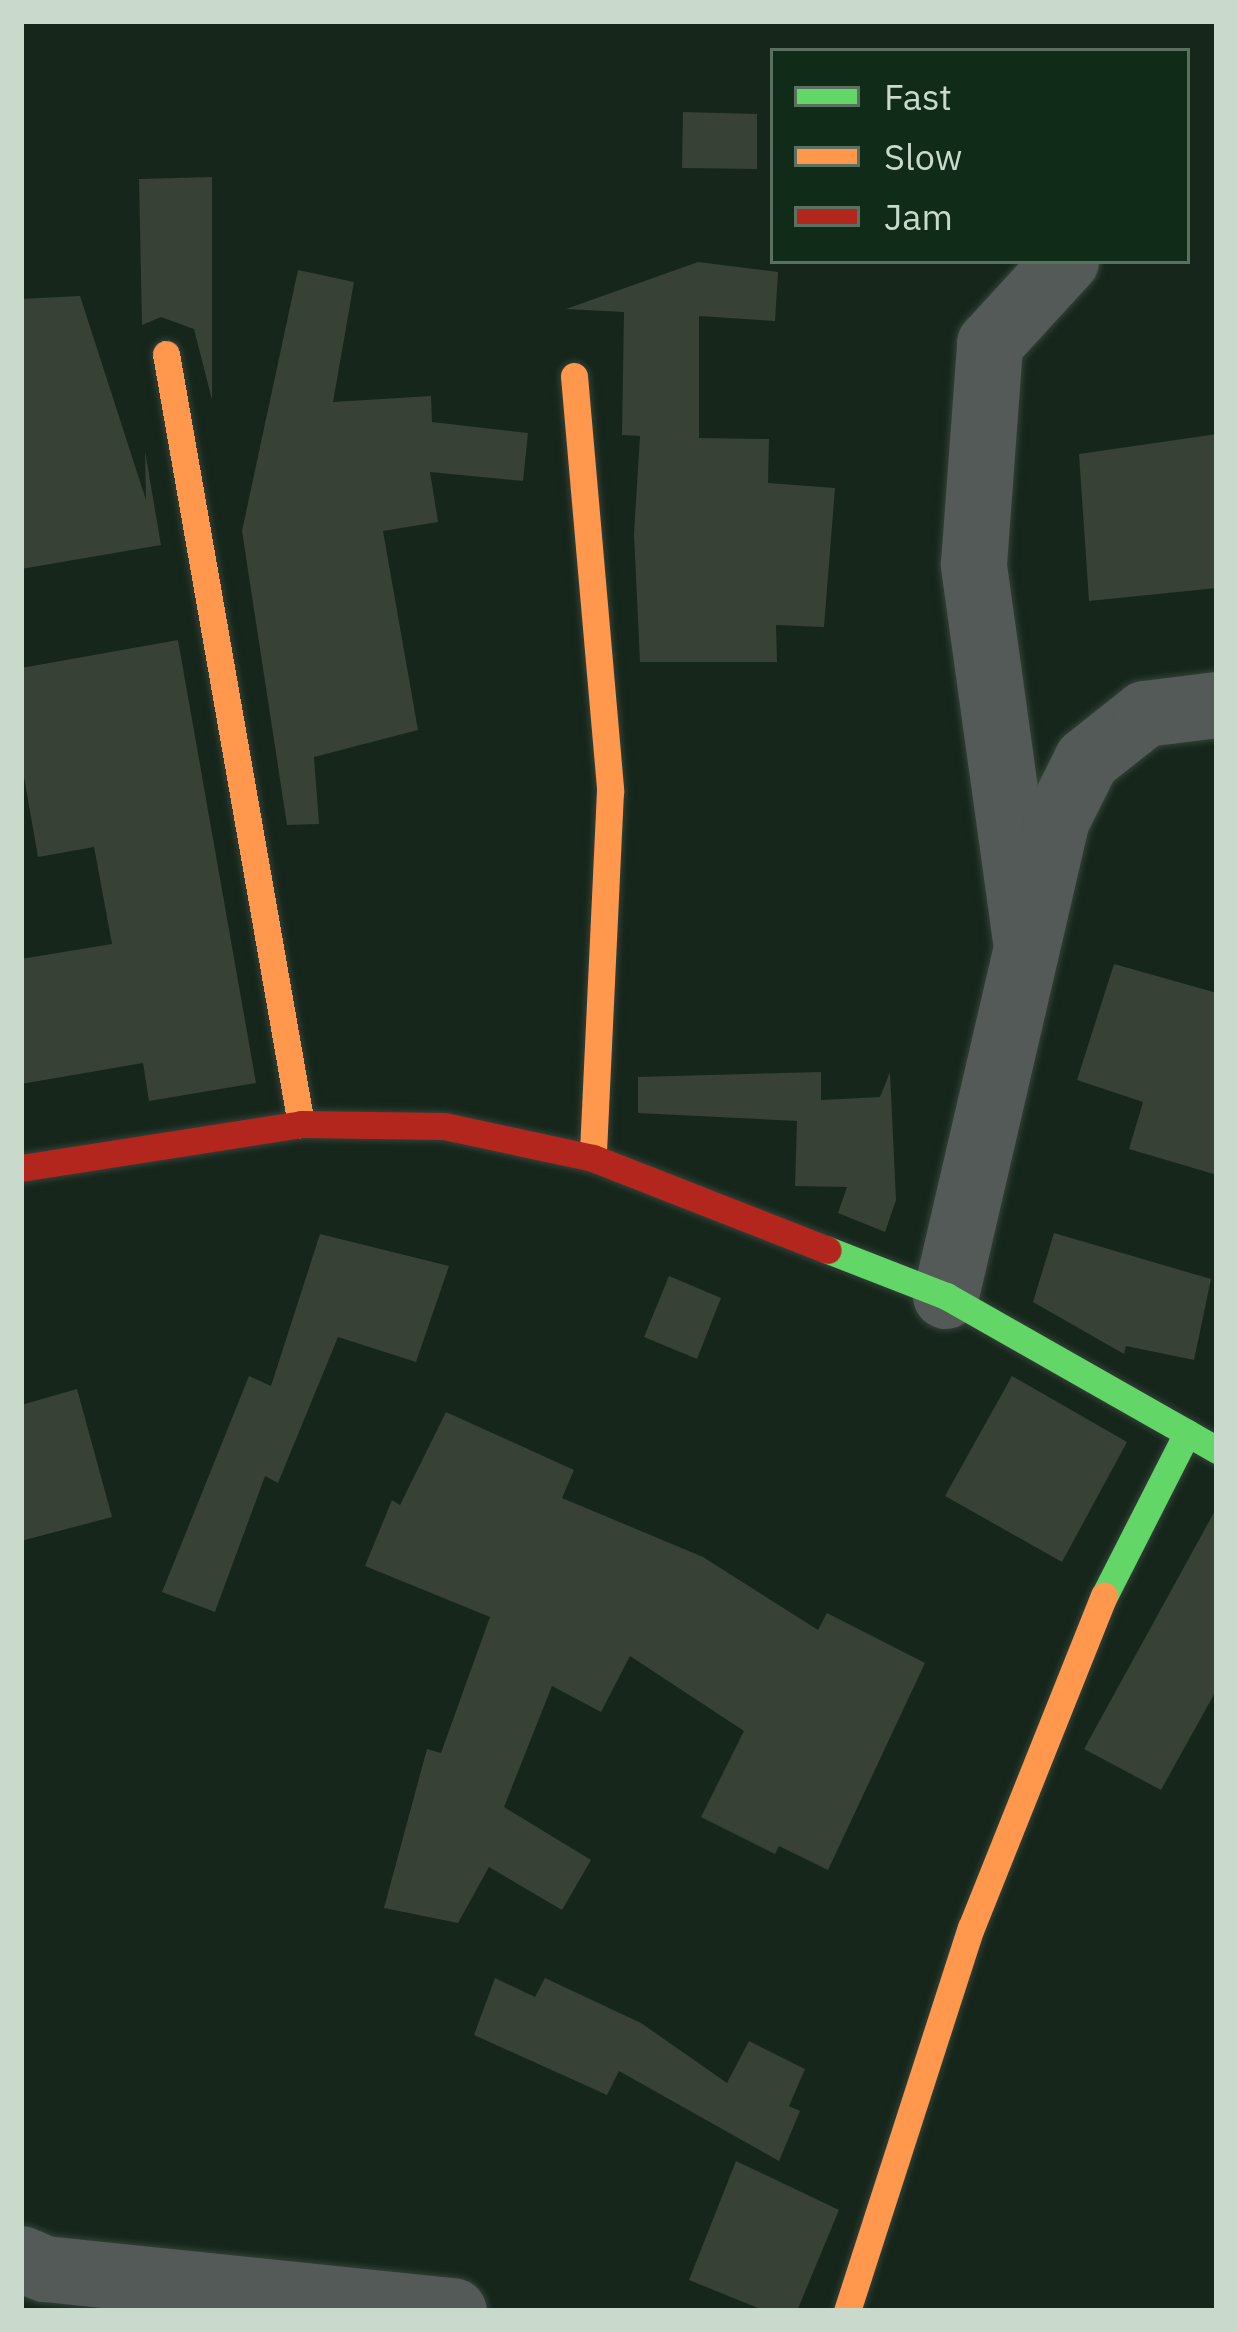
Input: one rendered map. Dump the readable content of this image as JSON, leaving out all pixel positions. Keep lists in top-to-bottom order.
{
  "legend": ["Fast", "Slow", "Jam"]
}
